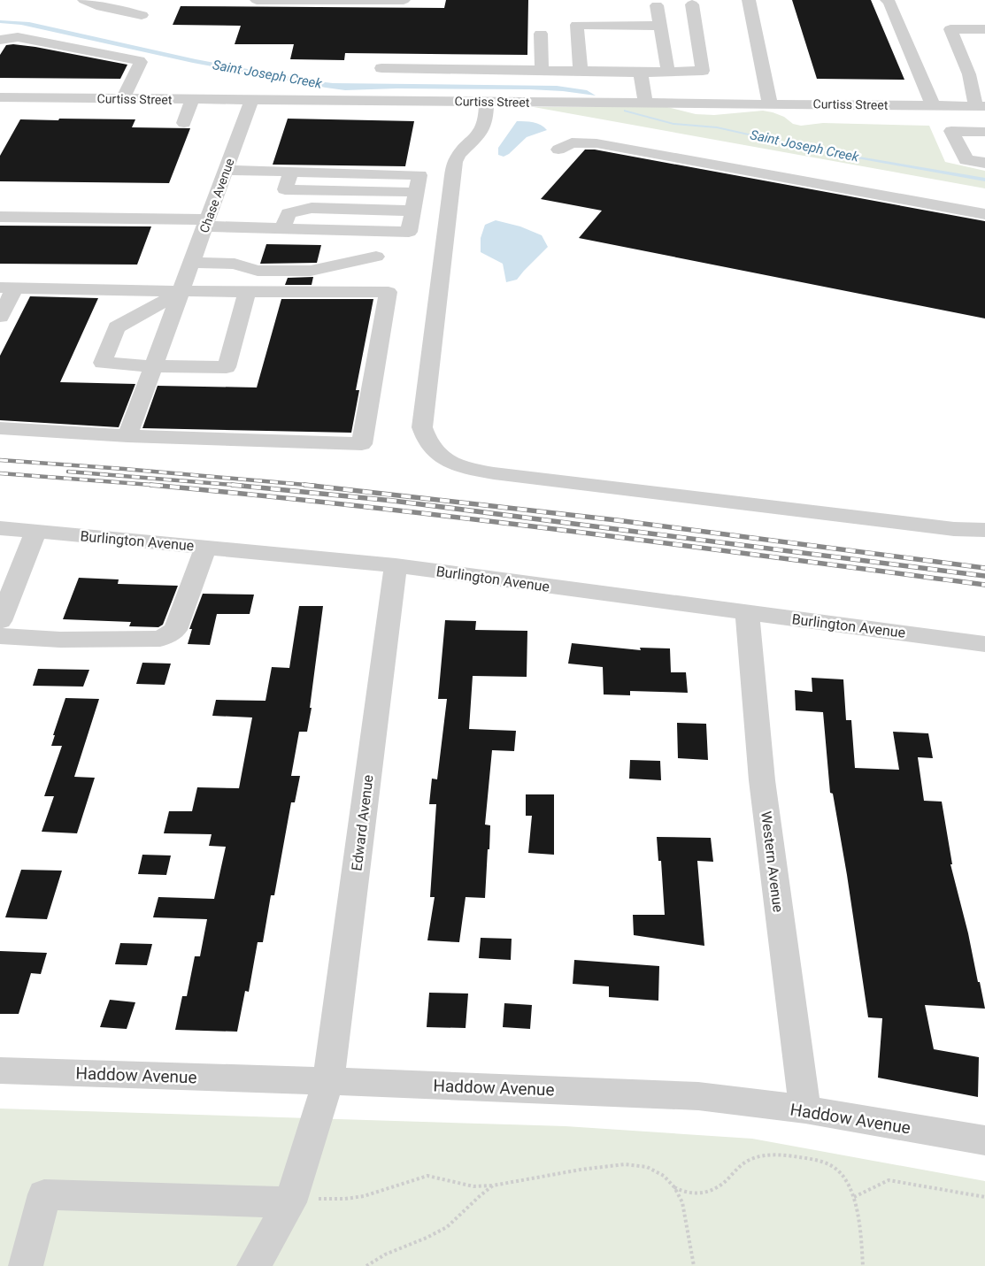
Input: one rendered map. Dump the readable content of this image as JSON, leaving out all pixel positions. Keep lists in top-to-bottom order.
{
  "streets": {
    "street": [
      "Curtiss Street",
      "Chase Avenue",
      "Burlington Avenue",
      "Edward Avenue",
      "Western Avenue",
      "Haddow Avenue"
    ]
  },
  "crossings": [
    ["Curtiss Street", "Chase Avenue"],
    ["Burlington Avenue", "Edward Avenue"],
    ["Burlington Avenue", "Western Avenue"],
    ["Edward Avenue", "Haddow Avenue"],
    ["Western Avenue", "Haddow Avenue"]
  ],
  "water": ["Saint Joseph Creek"]
}
